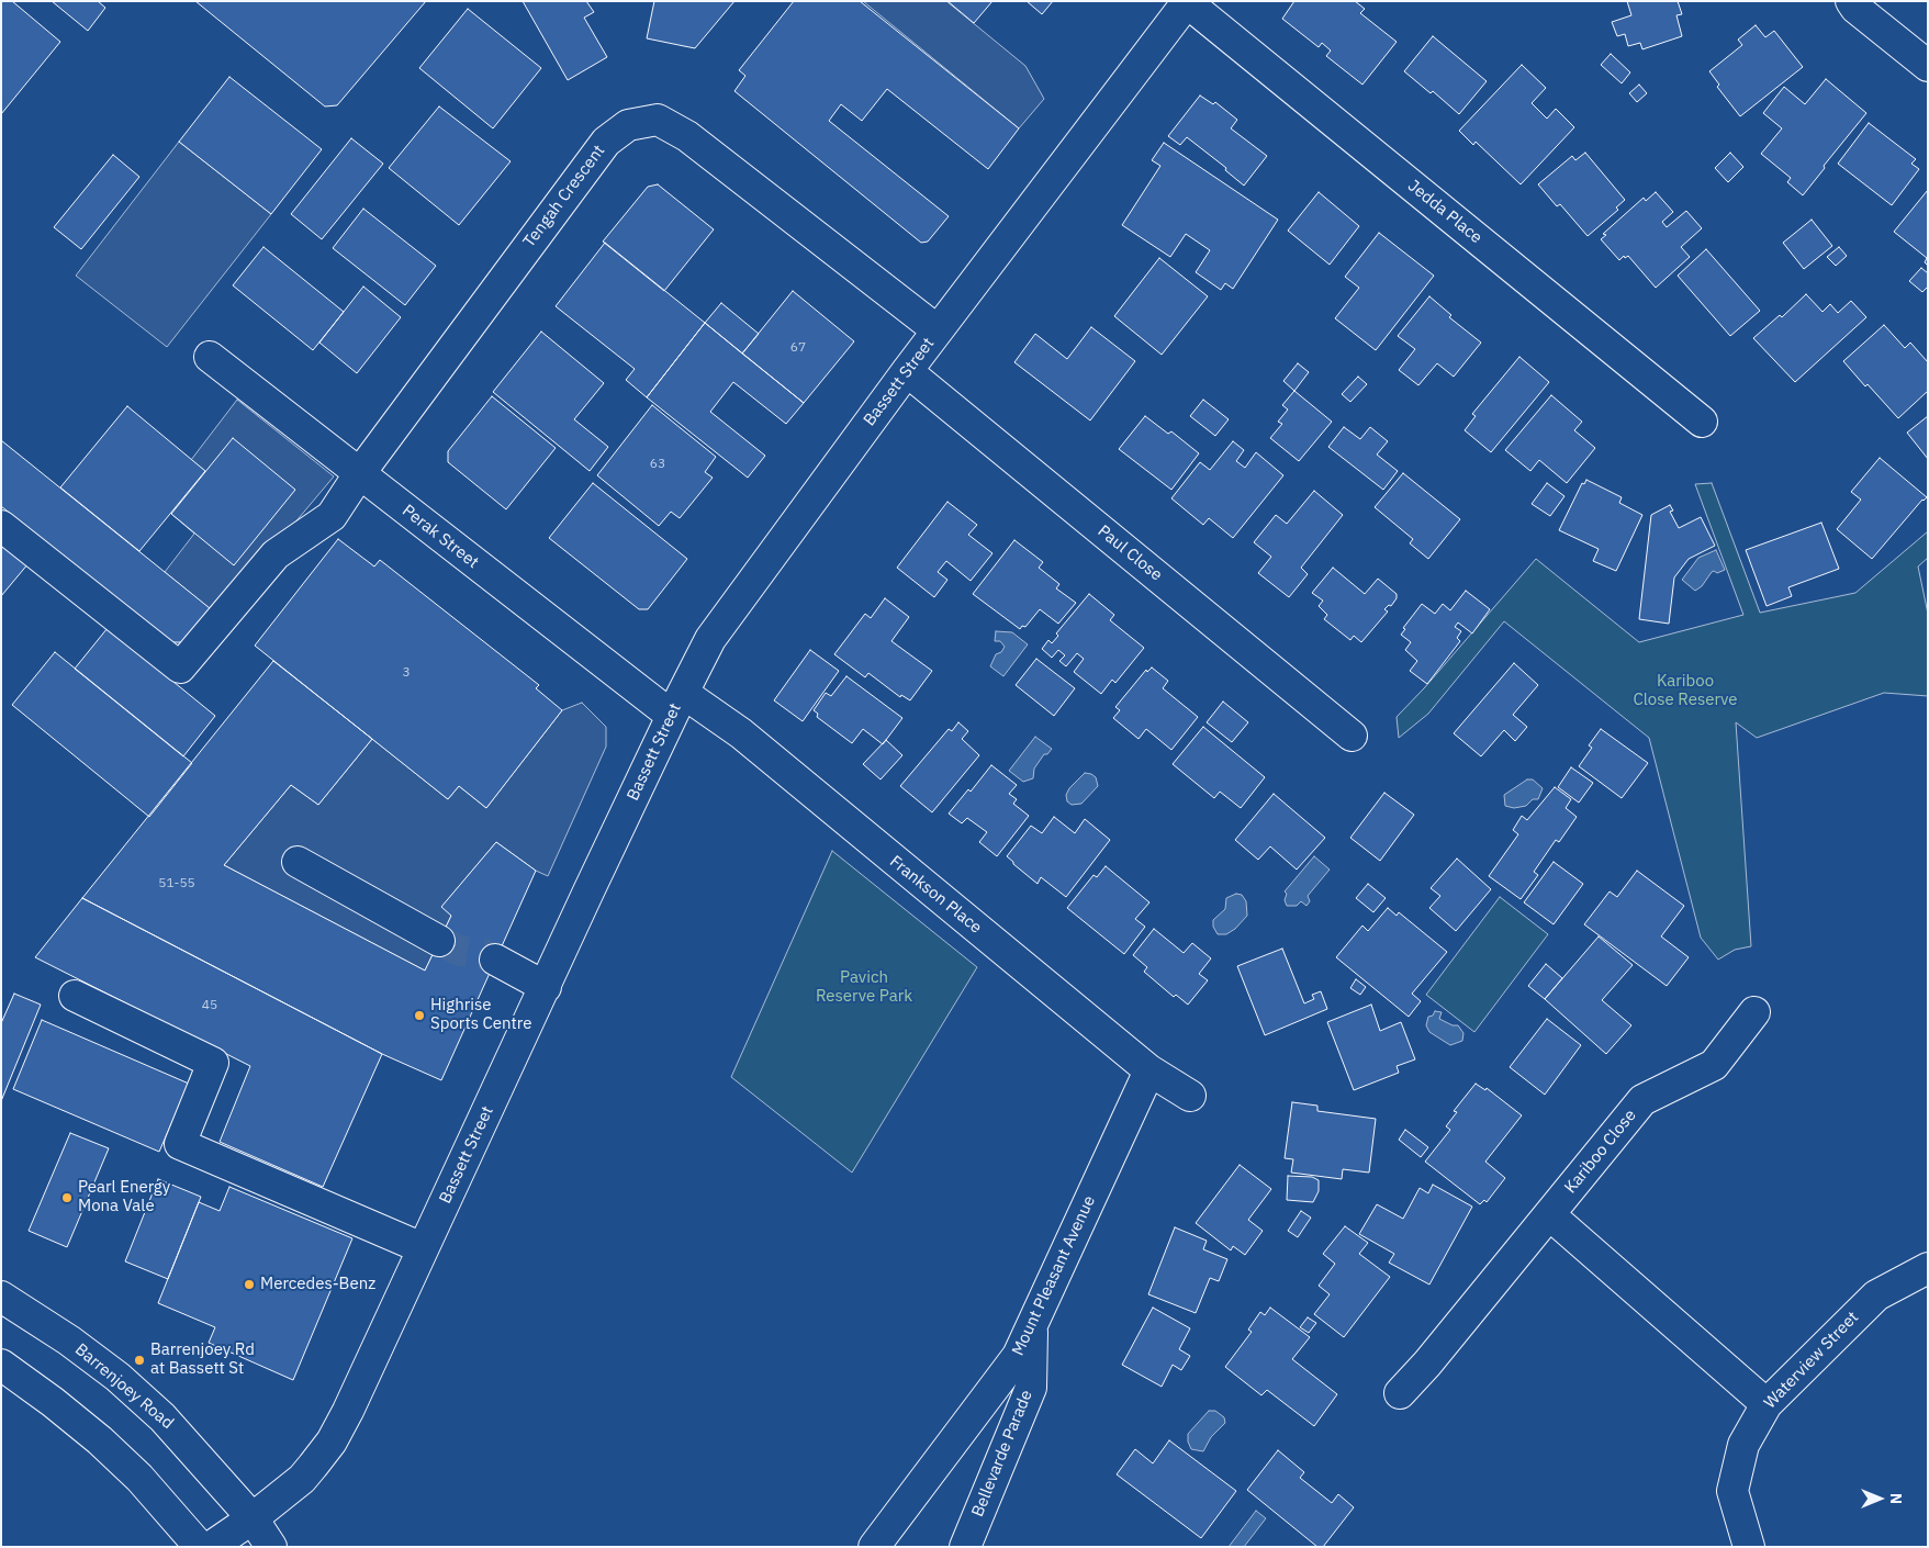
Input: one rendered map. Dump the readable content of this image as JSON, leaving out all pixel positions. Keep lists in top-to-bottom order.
{
  "streets": {
    "street": [
      "Tengah Crescent",
      "Jedda Place",
      "Bassett Street",
      "Perak Street",
      "Paul Close",
      "Frankson Place",
      "Kariboo Close",
      "Mount Pleasant Avenue",
      "Waterview Street",
      "Barrenjoey Road",
      "Bellevarde Parade"
    ]
  },
  "crossings": [
    ["Tengah Crescent", "Bassett Street"],
    ["Tengah Crescent", "Perak Street"],
    ["Jedda Place", "Bassett Street"],
    ["Bassett Street", "Perak Street"],
    ["Bassett Street", "Paul Close"],
    ["Bassett Street", "Frankson Place"],
    ["Bassett Street", "Barrenjoey Road"],
    ["Perak Street", "Frankson Place"],
    ["Frankson Place", "Mount Pleasant Avenue"],
    ["Mount Pleasant Avenue", "Bellevarde Parade"]
  ],
  "parks": ["Kariboo Close Reserve", "Pavich Reserve Park"],
  "places": [
    "Highrise Sports Centre",
    "Pearl Energy Mona Vale",
    "Mercedes-Benz",
    "Barrenjoey Rd at Bassett St"
  ],
  "house_numbers": [
    "67",
    "63",
    "3",
    "51-55",
    "45"
  ],
  "north": "right"
}
